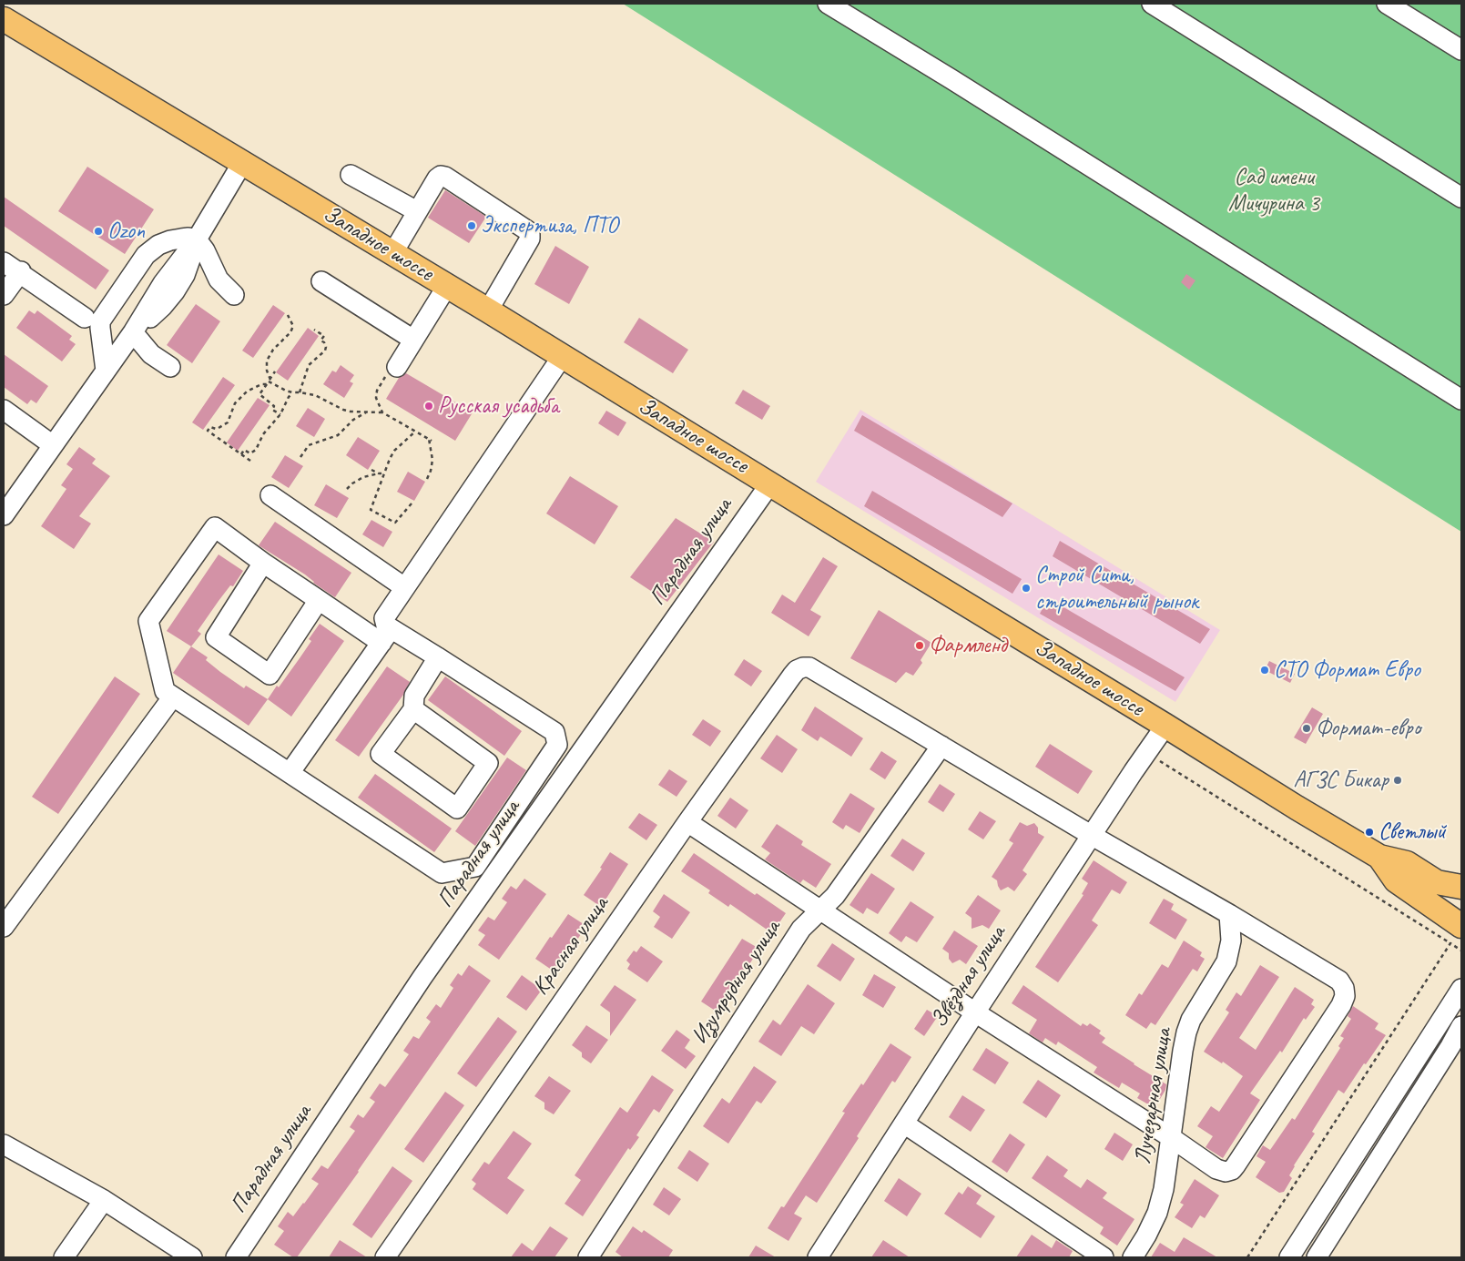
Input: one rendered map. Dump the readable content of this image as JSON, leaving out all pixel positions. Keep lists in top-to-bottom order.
{
  "streets": {
    "main road": ["Западное шоссе"],
    "street": [
      "Парадная улица",
      "Красная улица",
      "Звёздная улица",
      "Изумрудная улица",
      "Лучезарная улица"
    ]
  },
  "crossings": [
    ["Западное шоссе", "Парадная улица"],
    ["Западное шоссе", "Звёздная улица"],
    ["Красная улица", "Изумрудная улица"]
  ],
  "parks": ["Сад имени Мичурина 3"],
  "places": [
    "Экспертиза, ПТО",
    "Ozon",
    "Русская усадьба",
    "Строй Сити, строительный рынок",
    "Фармленд",
    "СТО Формат Евро",
    "Формат-евро",
    "АГЗС Бикар",
    "Светлый"
  ]
}
